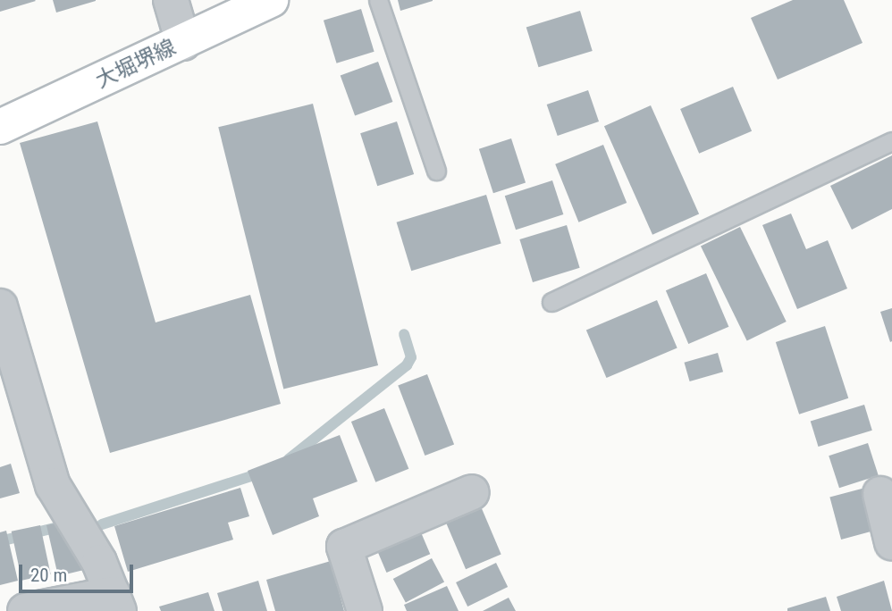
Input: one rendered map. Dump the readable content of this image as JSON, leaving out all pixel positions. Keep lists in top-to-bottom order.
{
  "streets": {
    "main road": ["大堀堺線"]
  },
  "scale_bar": "20 m"
}
